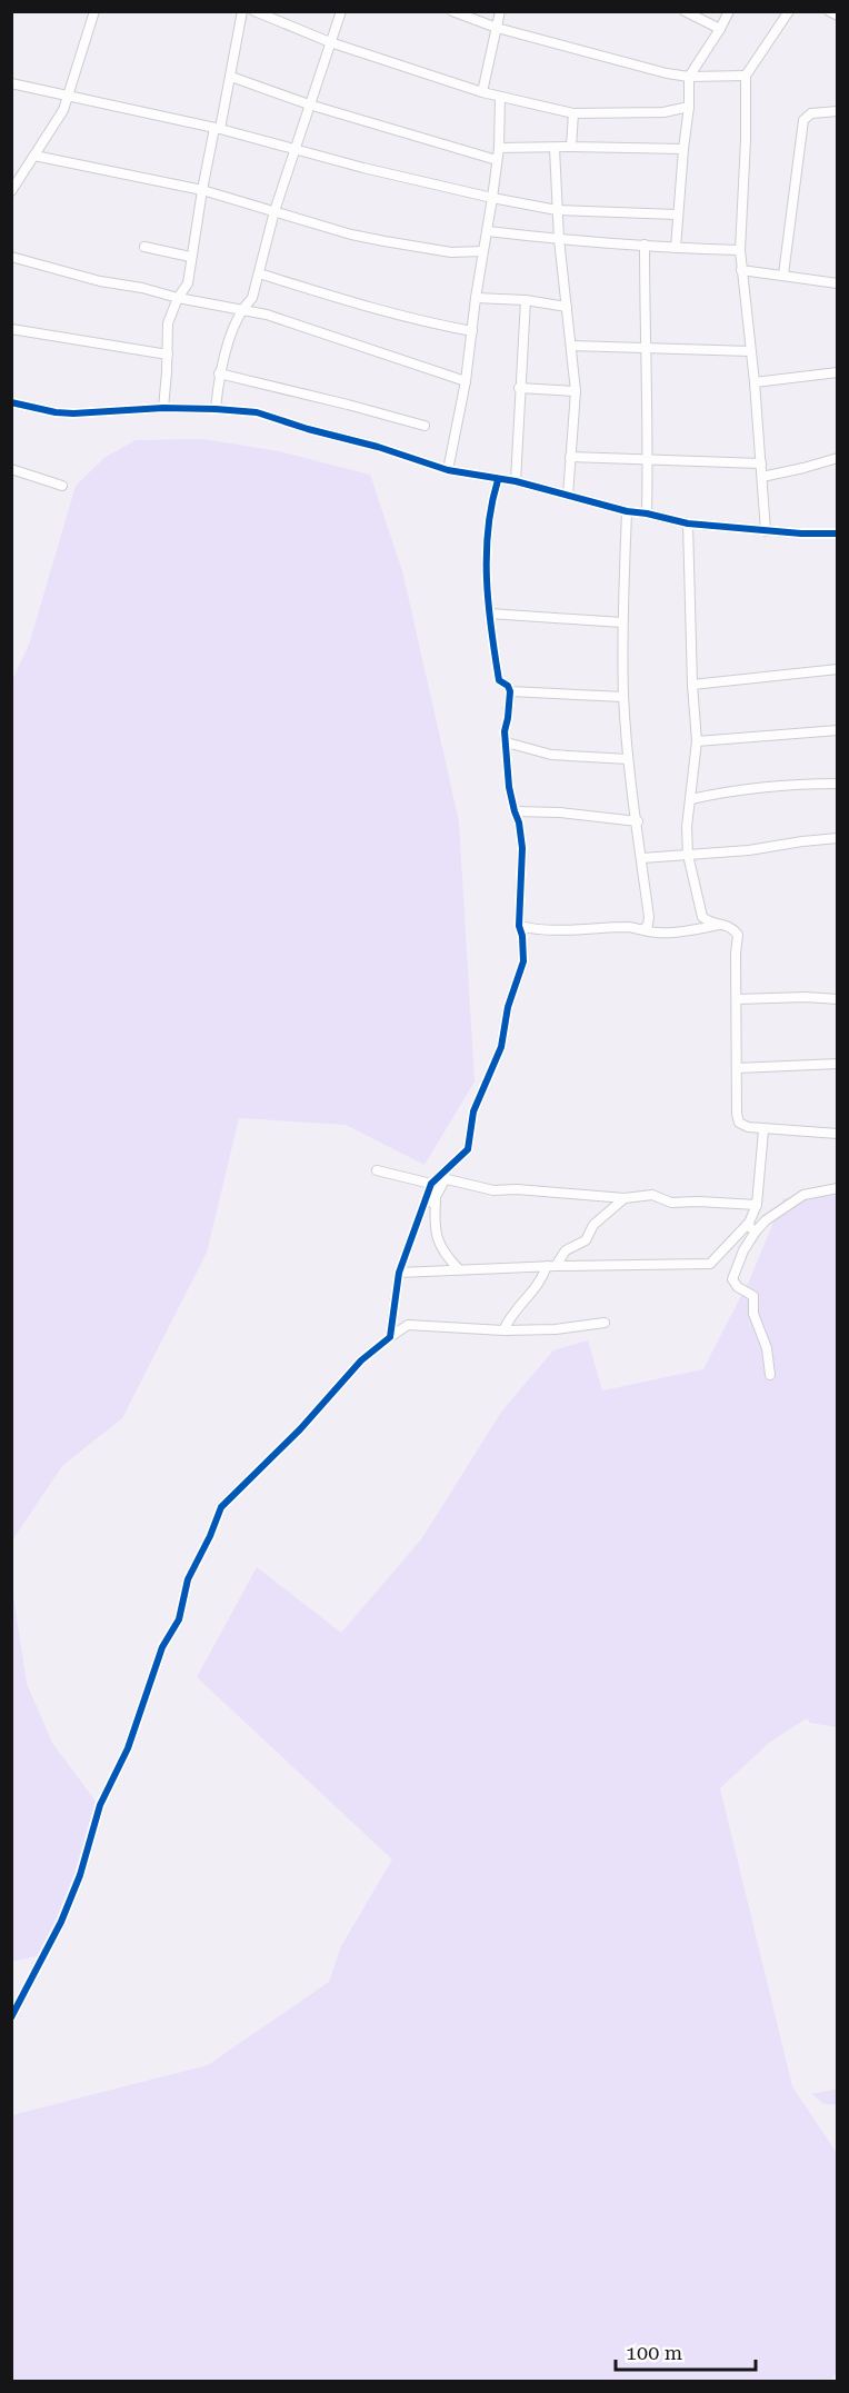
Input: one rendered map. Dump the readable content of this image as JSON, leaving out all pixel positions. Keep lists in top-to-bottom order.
{
  "scale_bar": "100 m"
}
